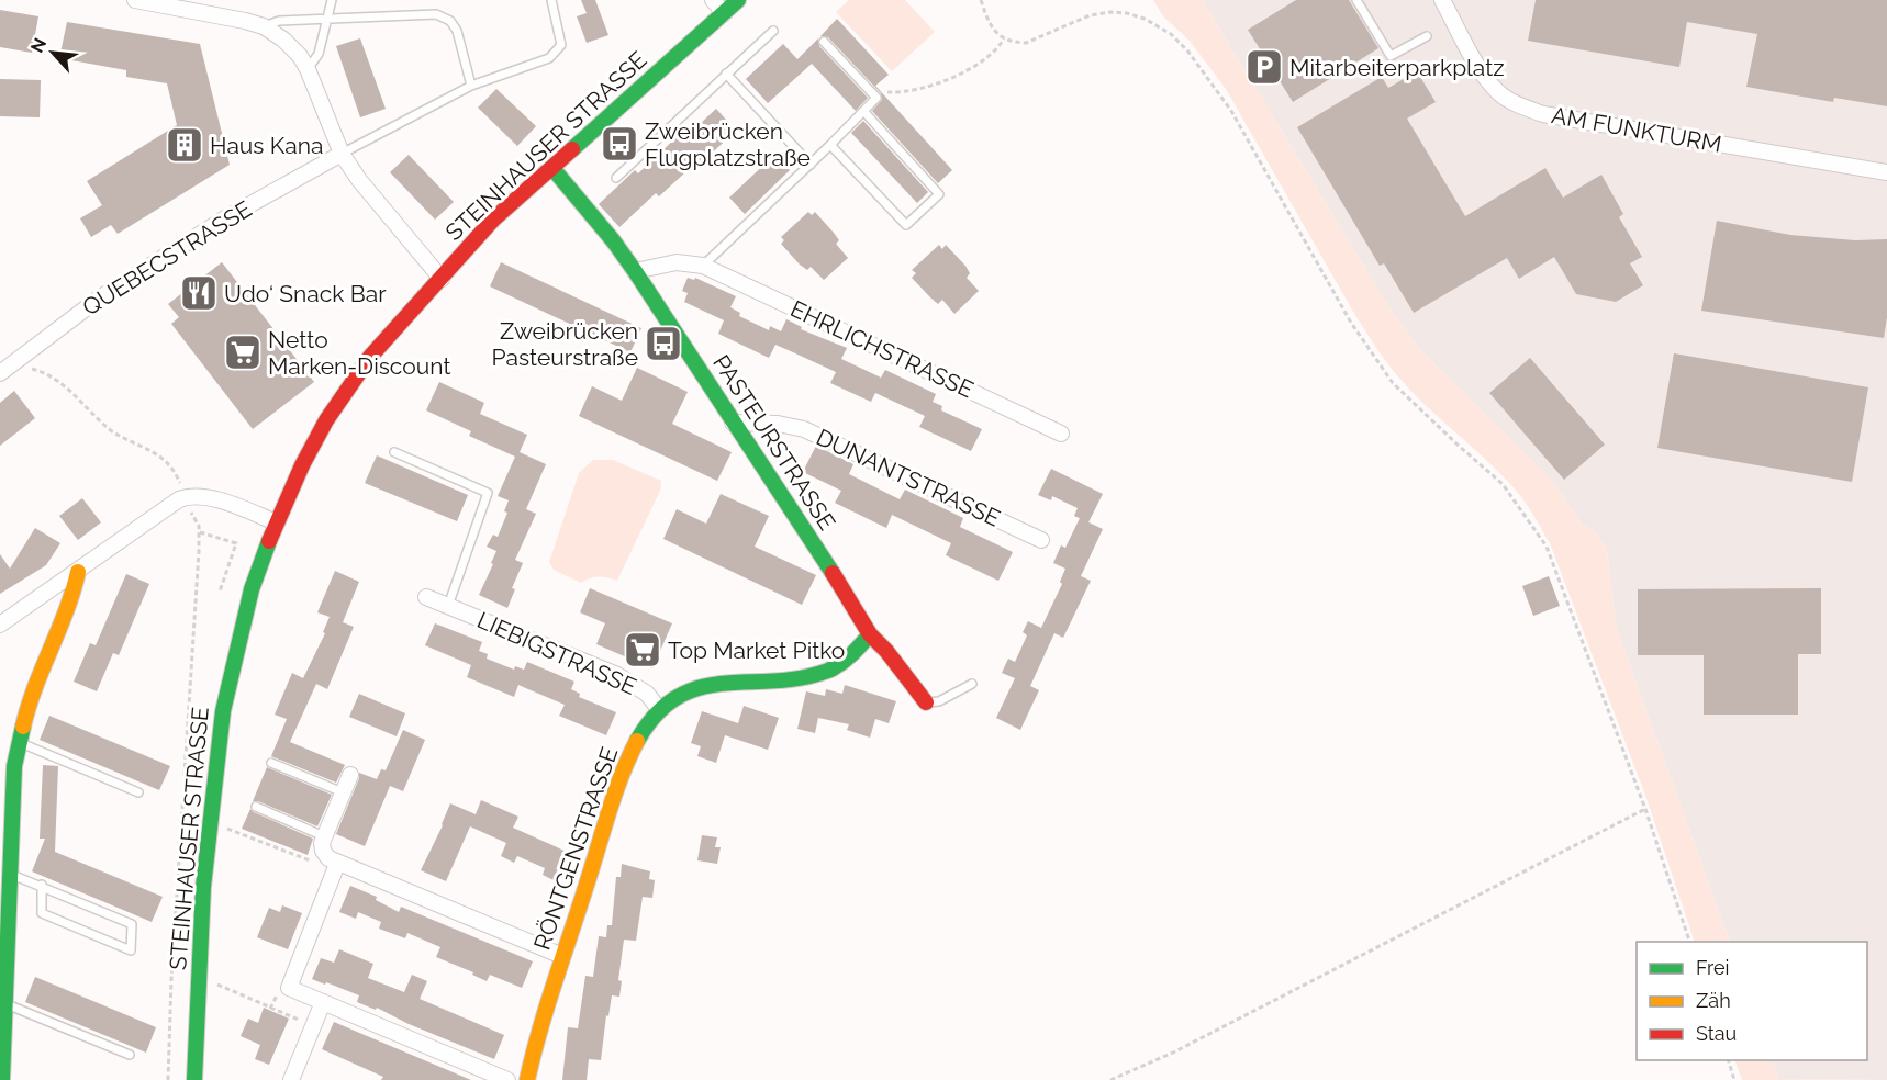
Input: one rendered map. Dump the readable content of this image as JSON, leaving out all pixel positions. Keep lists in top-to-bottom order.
{
  "streets": {
    "street": [
      "AM FUNKTURM",
      "STEINHAUSER STRASSE",
      "QUEBECSTRASSE",
      "EHRLICHSTRASSE",
      "PASTEURSTRASSE",
      "DUNANTSTRASSE",
      "LIEBIGSTRASSE",
      "RÖNTGENSTRASSE"
    ]
  },
  "crossings": [
    ["STEINHAUSER STRASSE", "PASTEURSTRASSE"],
    ["EHRLICHSTRASSE", "PASTEURSTRASSE"],
    ["PASTEURSTRASSE", "DUNANTSTRASSE"],
    ["PASTEURSTRASSE", "RÖNTGENSTRASSE"],
    ["LIEBIGSTRASSE", "RÖNTGENSTRASSE"]
  ],
  "places": {
    "parking": ["Mitarbeiterparkplatz"],
    "bus stop": ["Zweibrücken Flugplatzstraße", "Zweibrücken Pasteurstraße"],
    "building": ["Haus Kana"],
    "restaurant": ["Udo‘ Snack Bar"],
    "supermarket": ["Netto Marken-Discount", "Top Market Pitko"]
  },
  "legend": ["Frei", "Zäh", "Stau"],
  "north": "top left"
}
